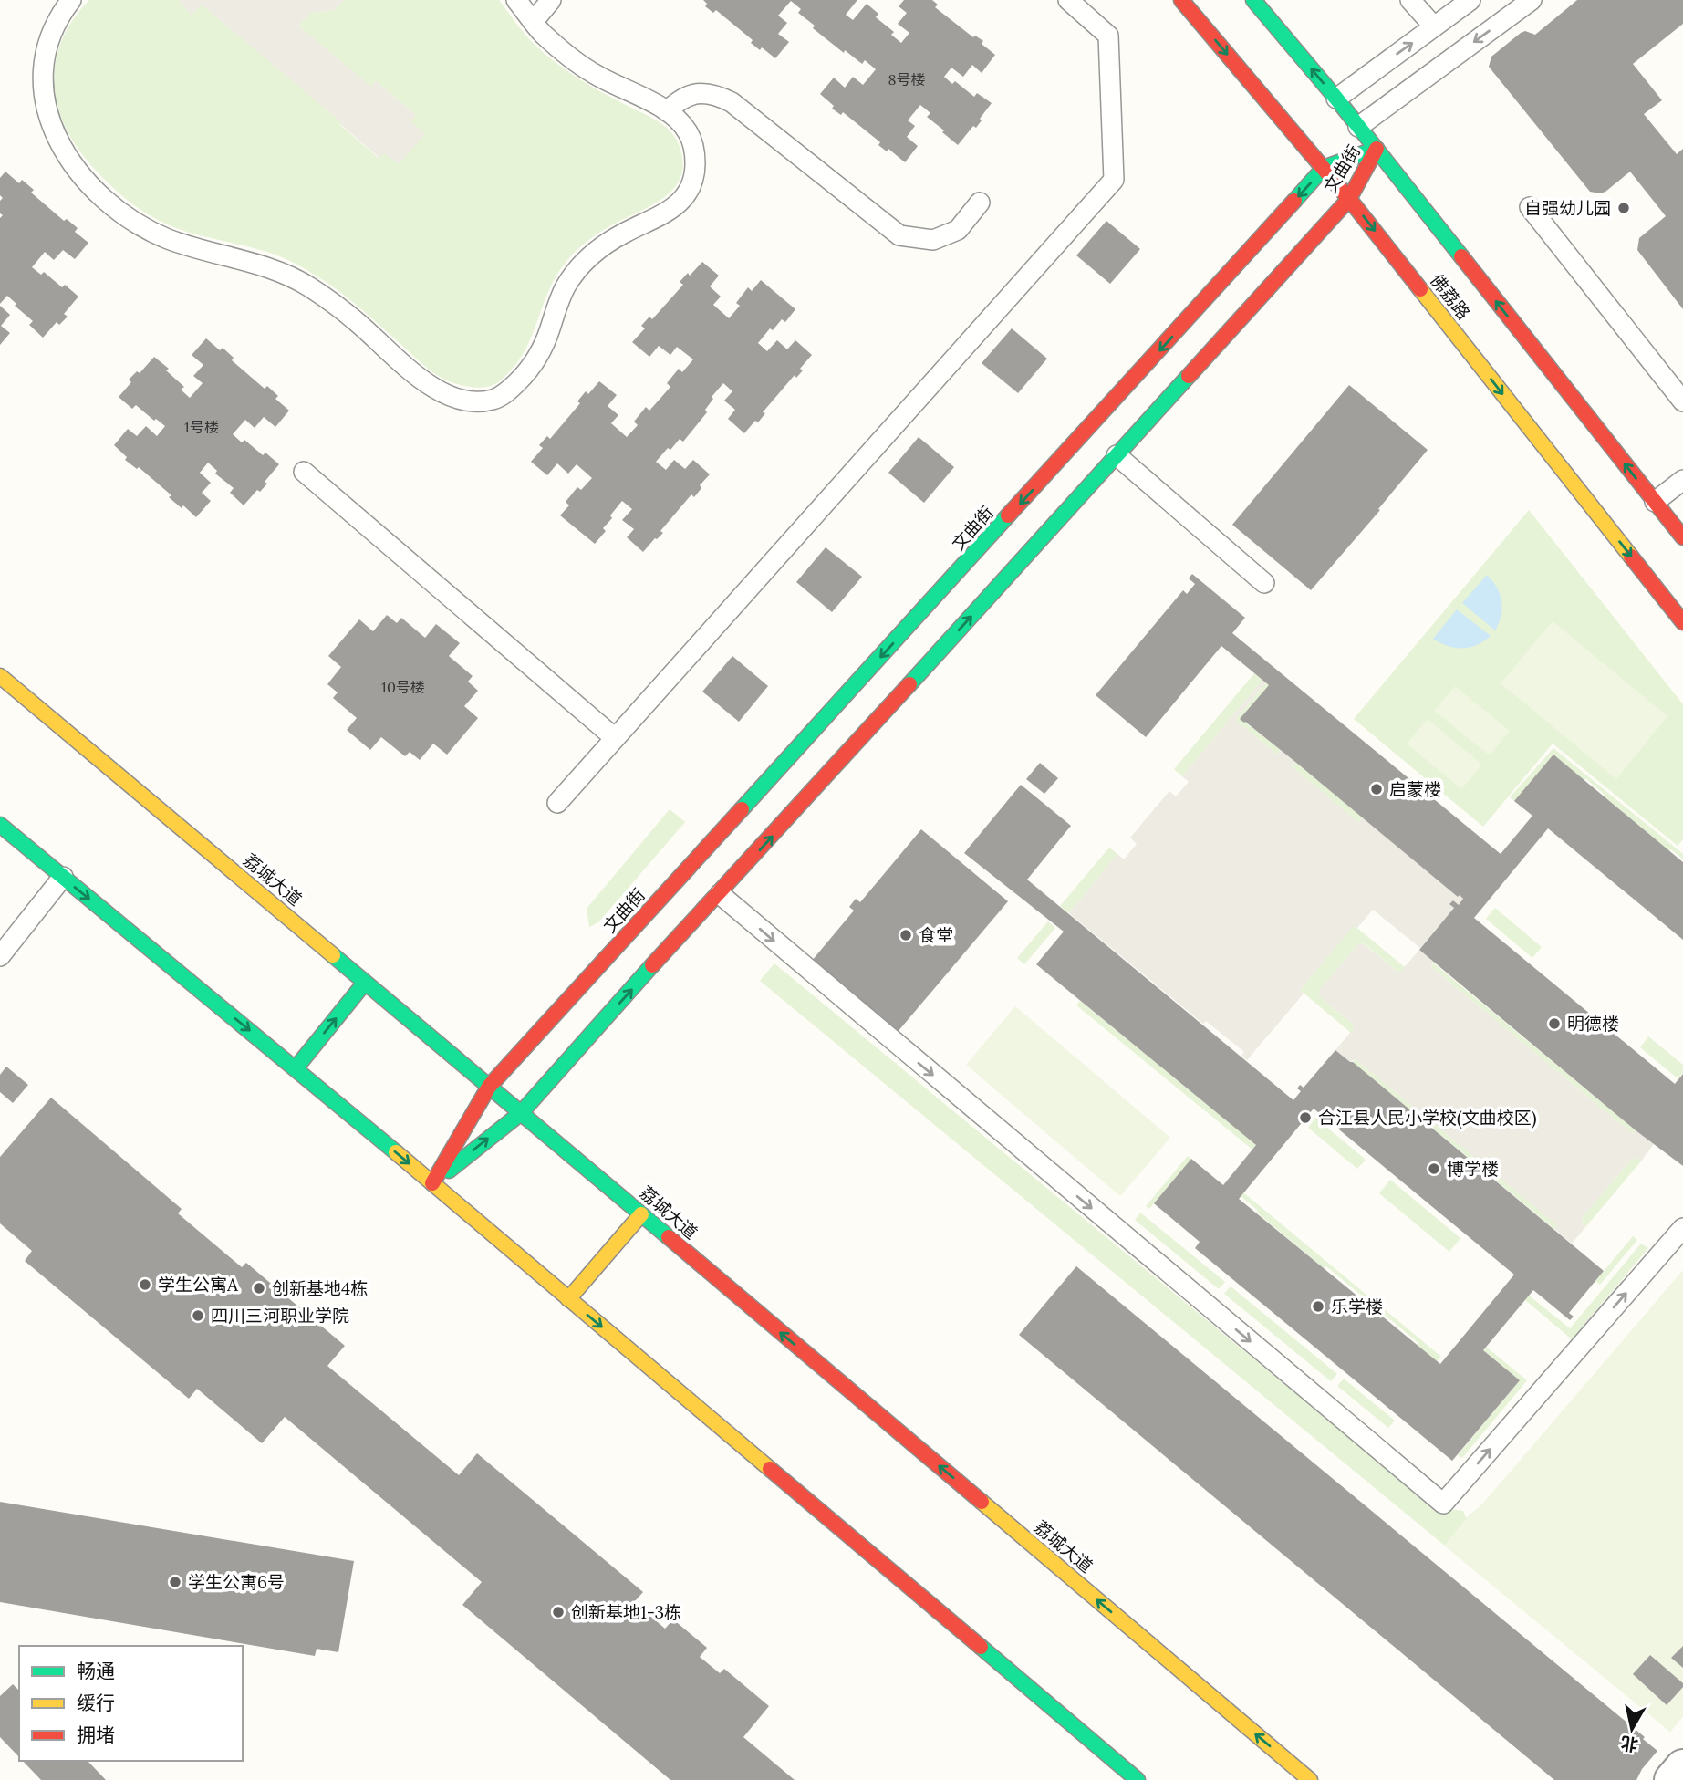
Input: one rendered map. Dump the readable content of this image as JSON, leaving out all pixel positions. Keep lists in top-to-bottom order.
{
  "streets": {
    "main road": ["文曲街", "佛荔路", "荔城大道"]
  },
  "crossings": [
    ["文曲街", "佛荔路"],
    ["文曲街", "荔城大道"]
  ],
  "places": [
    "自强幼儿园",
    "启蒙楼",
    "食堂",
    "明德楼",
    "合江县人民小学校(文曲校区)",
    "博学楼",
    "学生公寓A",
    "创新基地4栋",
    "乐学楼",
    "四川三河职业学院",
    "学生公寓6号",
    "创新基地1-3栋"
  ],
  "house_numbers": ["8号楼", "1号楼", "10号楼"],
  "legend": ["畅通", "缓行", "拥堵"],
  "north": "bottom"
}
